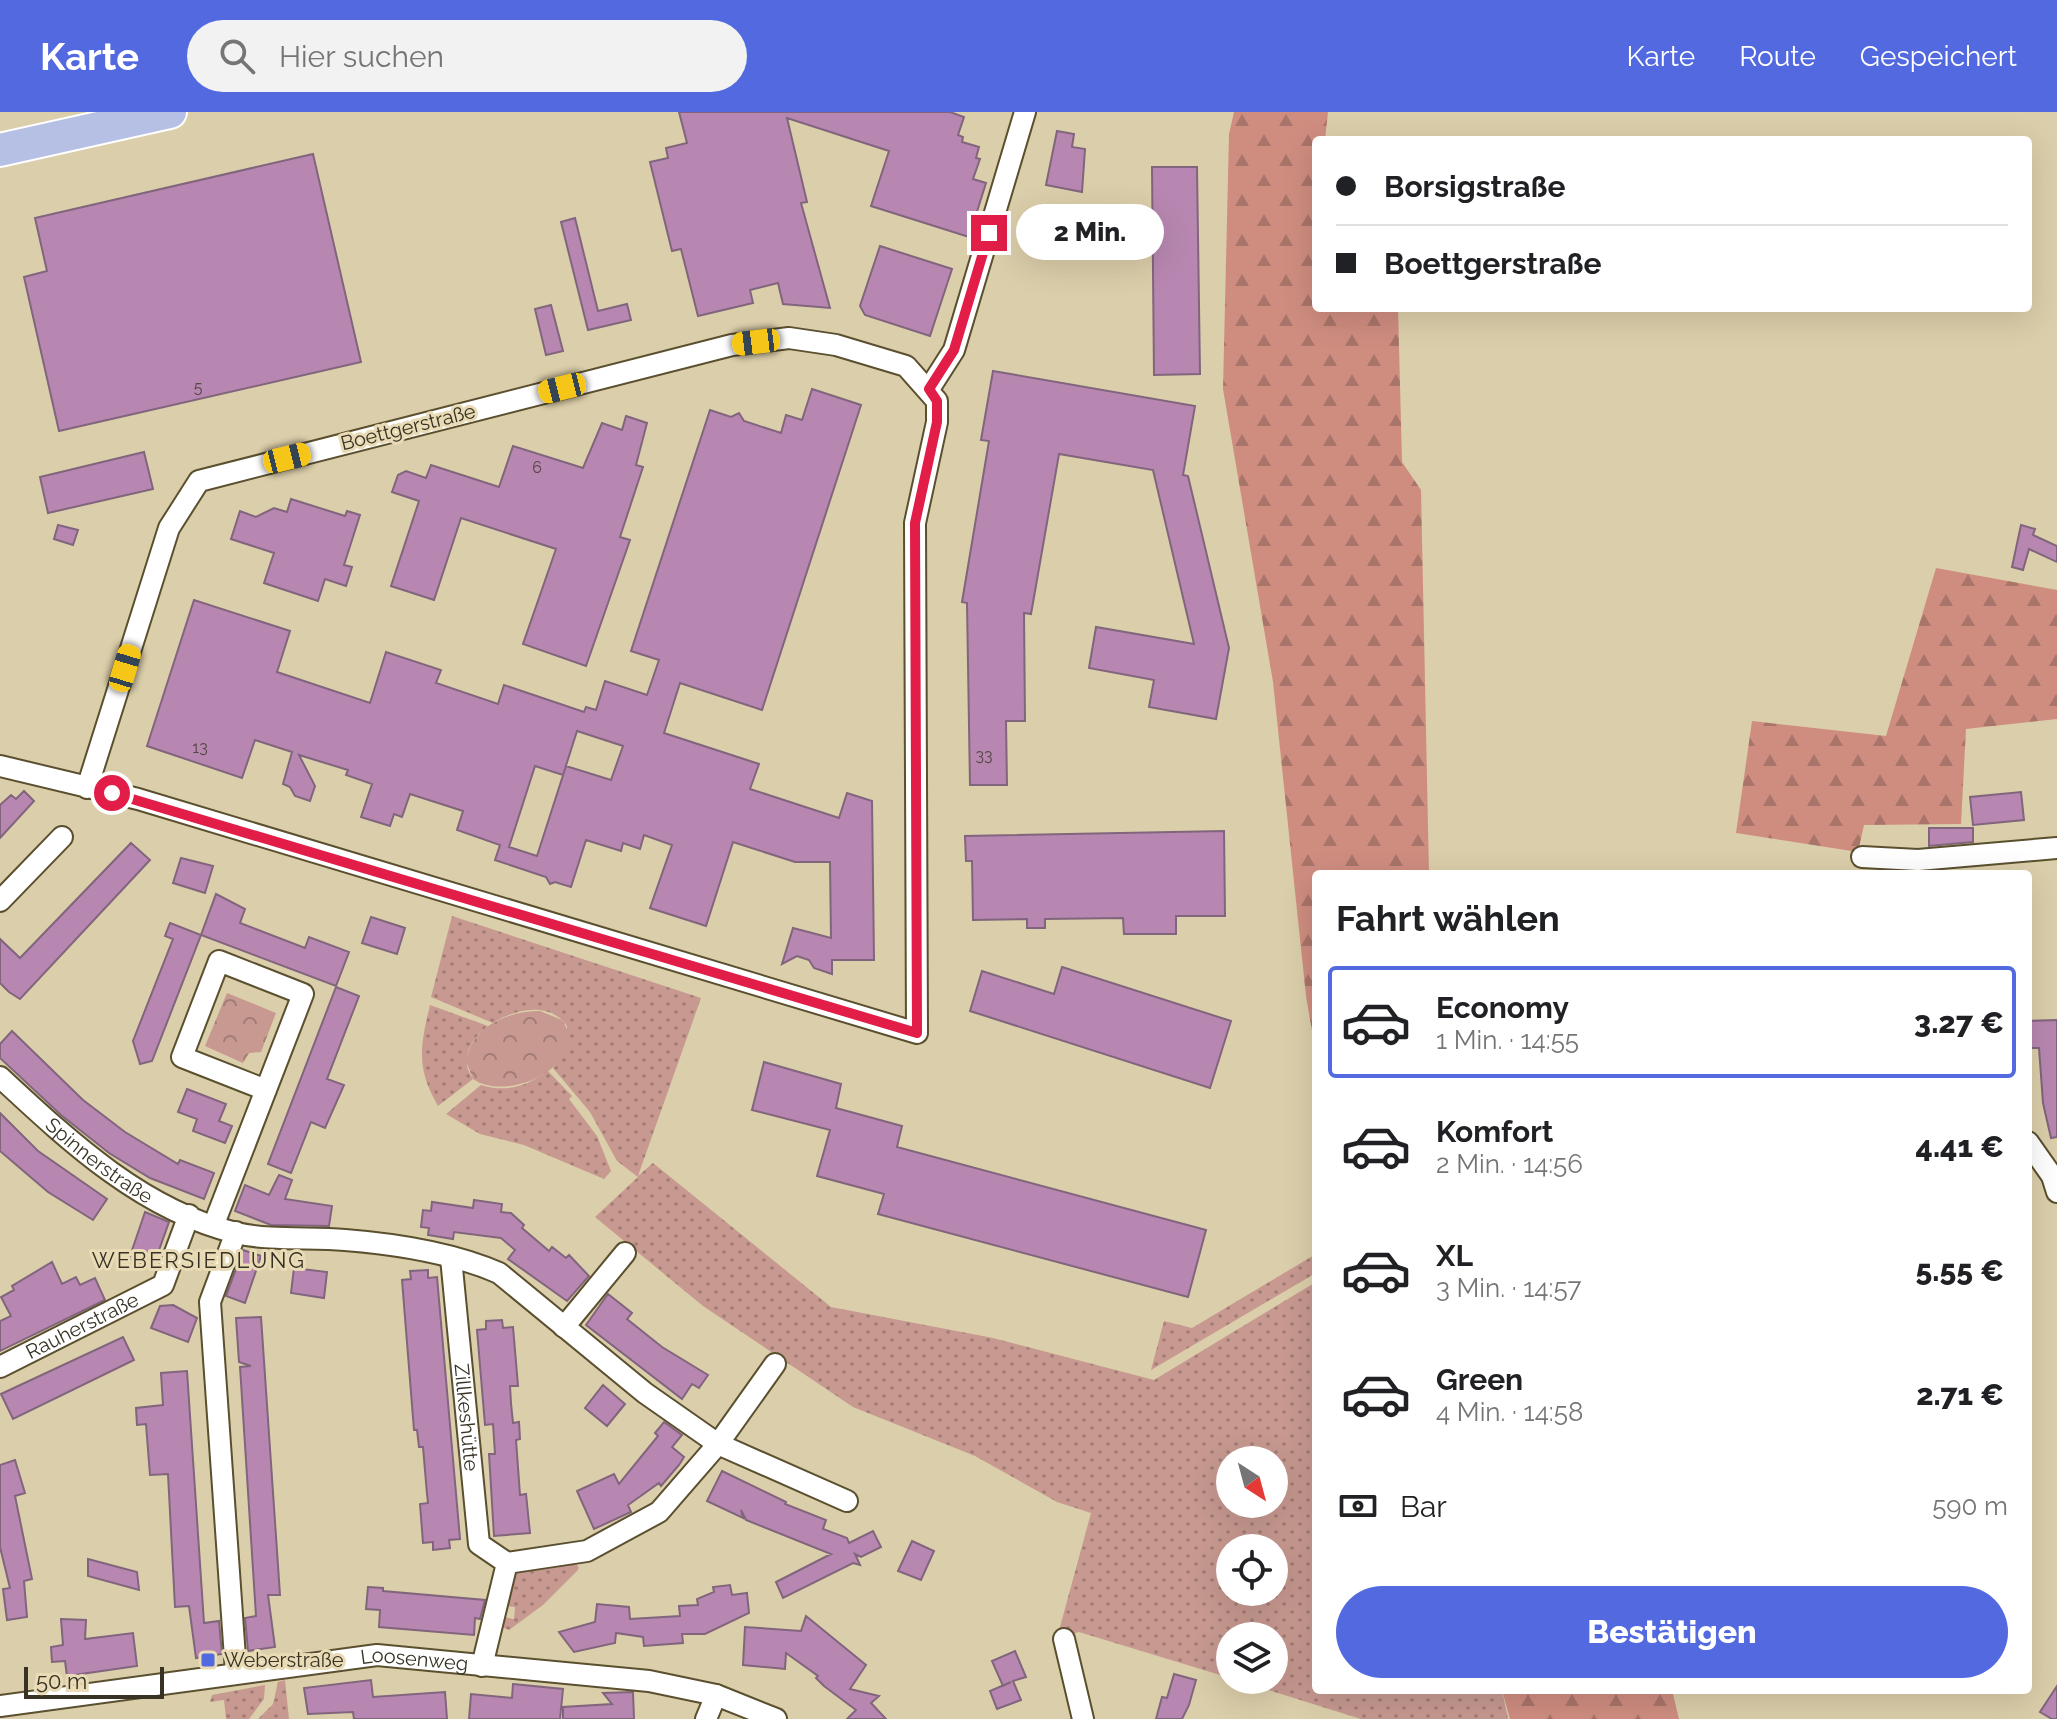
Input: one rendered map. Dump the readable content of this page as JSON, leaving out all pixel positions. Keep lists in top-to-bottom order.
{
  "streets": {
    "street": [
      "Boettgerstraße",
      "Spinnerstraße",
      "Rauherstraße",
      "Zillkeshütte",
      "Loosenweg"
    ]
  },
  "crossings": [
    ["Spinnerstraße", "Rauherstraße"],
    ["Spinnerstraße", "Zillkeshütte"]
  ],
  "districts": ["WEBERSIEDLUNG"],
  "places": {
    "transit": ["Weberstraße"]
  },
  "house_numbers": [
    "5",
    "6",
    "13",
    "33"
  ],
  "scale_bar": "50 m",
  "north": "bottom right",
  "page": {
    "header": "Karte",
    "search": "Hier suchen",
    "nav": ["Karte", "Route", "Gespeichert"],
    "banner": ["Borsigstraße", "Boettgerstraße"],
    "bubble": "2 Min.",
    "heading": "Fahrt wählen",
    "list": [
      {
        "name": "Economy",
        "note": "1 Min. · 14:55",
        "value": "3.27 €"
      },
      {
        "name": "Komfort",
        "note": "2 Min. · 14:56",
        "value": "4.41 €"
      },
      {
        "name": "XL",
        "note": "3 Min. · 14:57",
        "value": "5.55 €"
      },
      {
        "name": "Green",
        "note": "4 Min. · 14:58",
        "value": "2.71 €"
      }
    ],
    "pay": ["Bar", "590 m"],
    "buttons": "Bestätigen",
    "scale": "50 m"
  }
}
